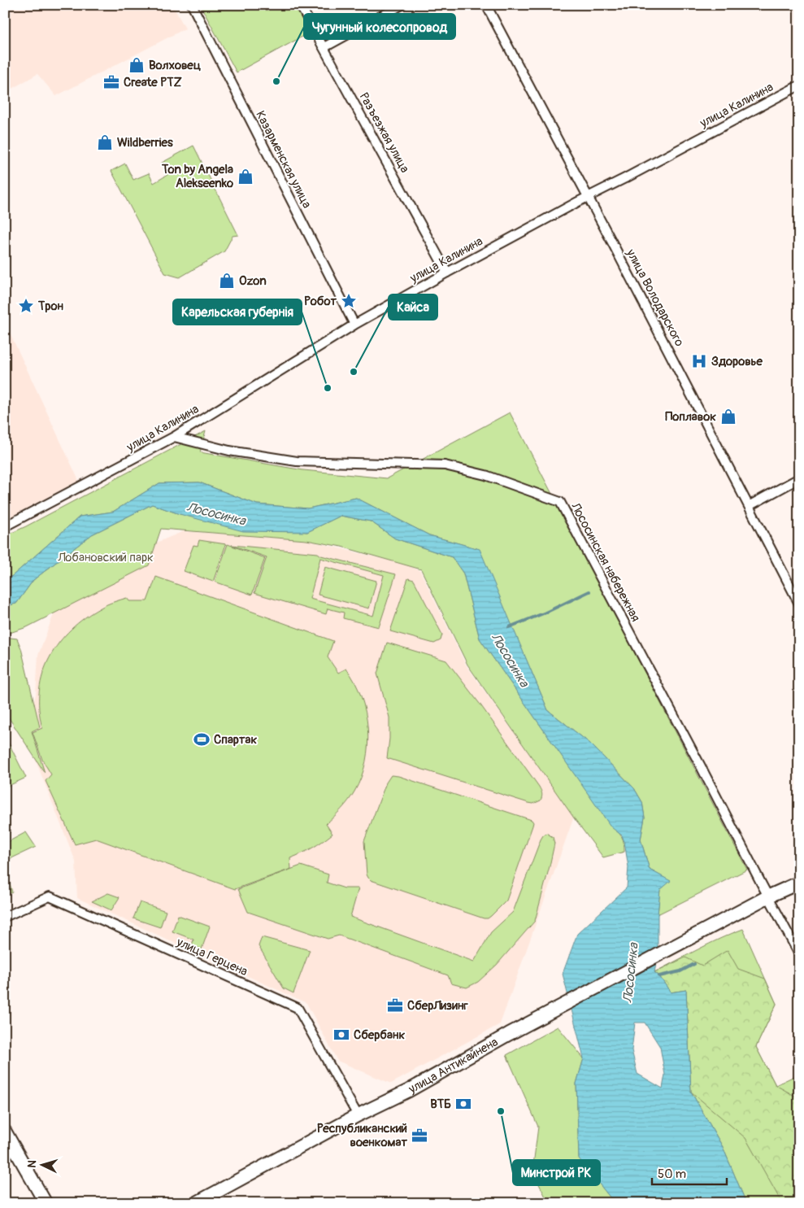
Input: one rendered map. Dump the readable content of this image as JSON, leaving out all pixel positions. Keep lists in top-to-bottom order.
{
  "streets": {
    "main road": ["улица Антикайнена"],
    "street": [
      "улица Калинина",
      "Разъезжая улица",
      "Казарменская улица",
      "улица Володарского",
      "Лососинская набережная",
      "улица Герцена"
    ]
  },
  "crossings": [
    ["улица Калинина", "Разъезжая улица"],
    ["улица Калинина", "Казарменская улица"],
    ["улица Калинина", "улица Володарского"],
    ["улица Калинина", "Лососинская набережная"],
    ["Лососинская набережная", "улица Антикайнена"],
    ["улица Герцена", "улица Антикайнена"]
  ],
  "water": ["Лососинка"],
  "parks": ["Лобановский парк"],
  "places": {
    "shop": [
      "Волховец",
      "Wildberries",
      "Ton by Angela Alekseenko",
      "Ozon",
      "Поплавок"
    ],
    "other": [
      "Чугунный колесопровод",
      "Кайса",
      "Карельская губернiя",
      "Минстрой РК"
    ],
    "office": ["Create PTZ", "СберЛизинг", "Республиканский военкомат"],
    "place": ["Робот", "Трон"],
    "hospital": ["Здоровье"],
    "sports": ["Спартак"],
    "bank": ["Сбербанк", "ВТБ"]
  },
  "scale_bar": "50 m",
  "north": "left"
}
